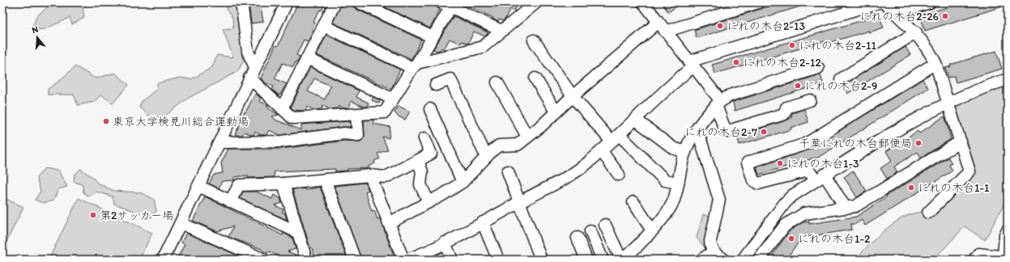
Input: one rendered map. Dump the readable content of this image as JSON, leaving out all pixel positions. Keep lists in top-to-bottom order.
{
  "places": [
    "にれの木台2-26",
    "にれの木台2-13",
    "にれの木台2-11",
    "にれの木台2-12",
    "にれの木台2-9",
    "東京大学検見川総合運動場",
    "にれの木台2-7",
    "千葉にれの木台郵便局",
    "にれの木台1-3",
    "にれの木台1-1",
    "第2サッカー場",
    "にれの木台1-2"
  ],
  "north": "top"
}
